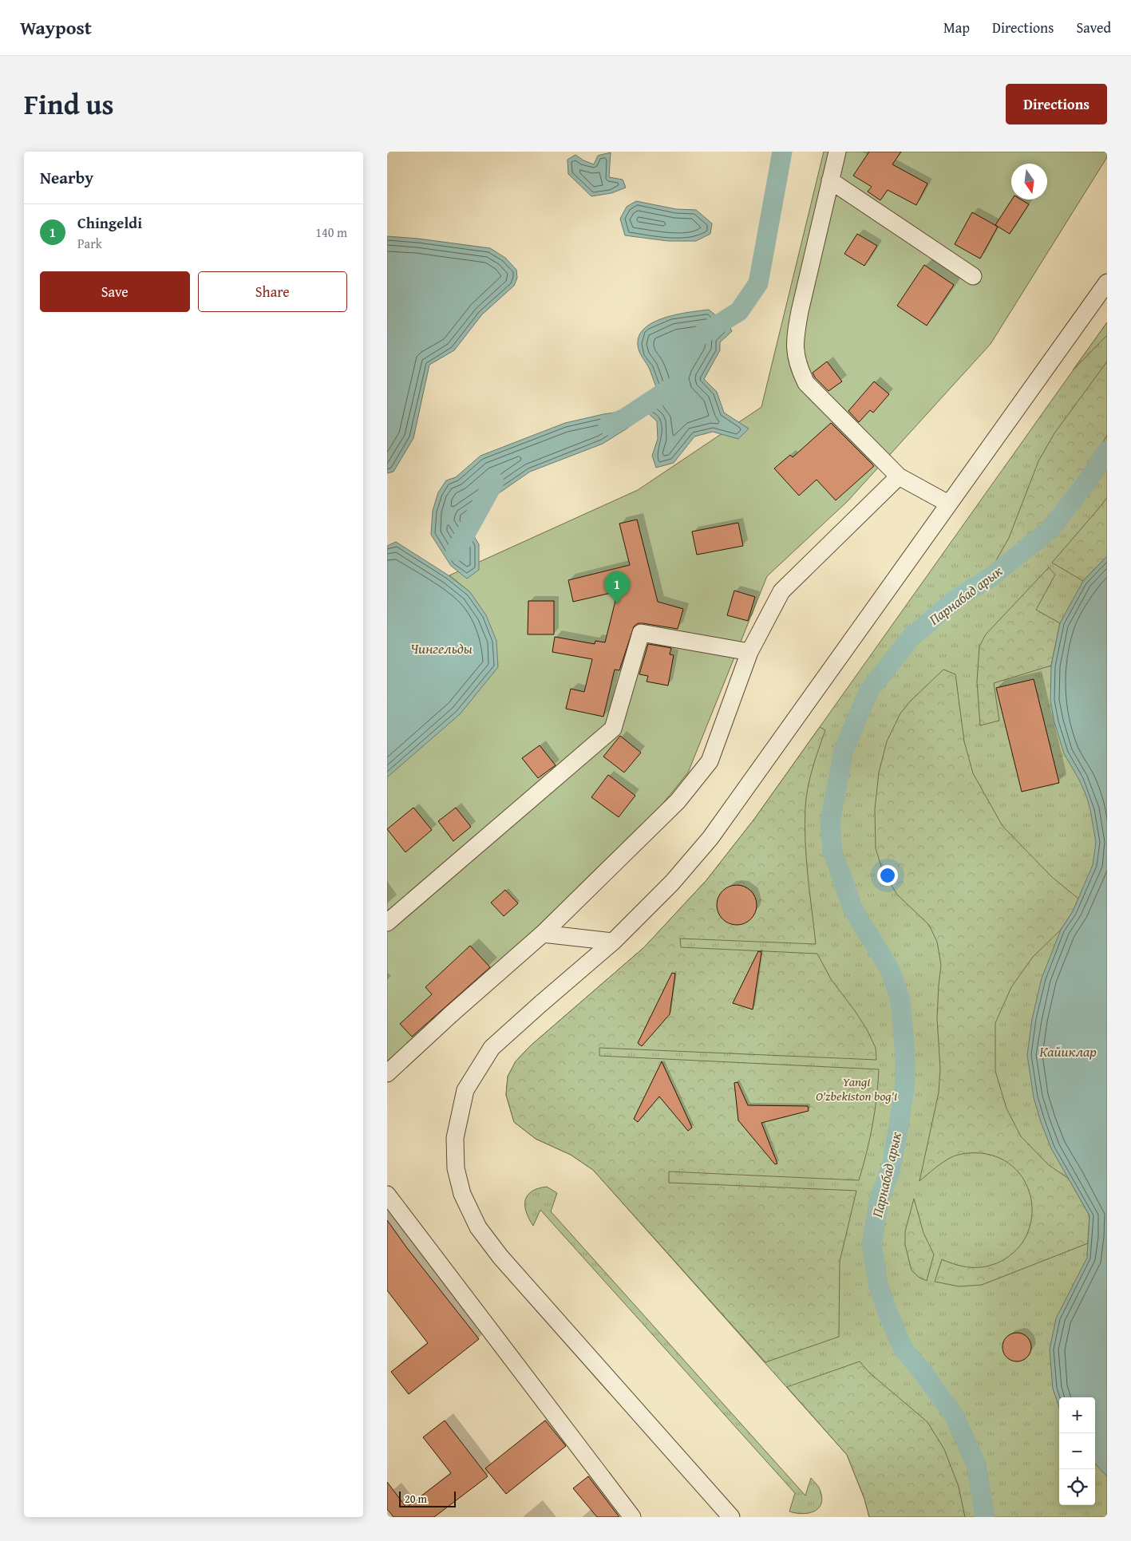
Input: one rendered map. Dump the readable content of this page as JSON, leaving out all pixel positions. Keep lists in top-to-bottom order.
{
  "water": ["Парнабад арык", "Чингельды", "Кайиклар"],
  "parks": ["Yangi O'zbekiston bog'i"],
  "scale_bar": "20 m",
  "north": "bottom",
  "page": {
    "header": "Waypost",
    "nav": ["Map", "Directions", "Saved"],
    "title": "Find us",
    "buttons": [
      "Directions",
      ["Save", "Share"]
    ],
    "heading": "Nearby",
    "list": [
      {
        "mark": "1",
        "name": "Chingeldi",
        "note": "Park",
        "value": "140 m"
      }
    ],
    "pins": "1",
    "map_buttons": ["+", "−"],
    "scale": "20 m"
  }
}
